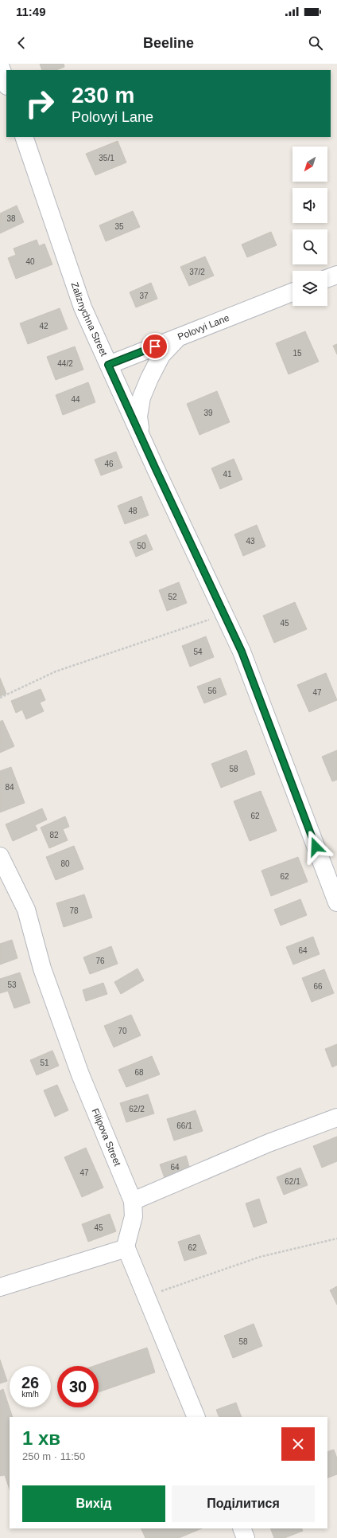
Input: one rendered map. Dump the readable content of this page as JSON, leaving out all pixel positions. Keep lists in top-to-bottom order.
{
  "streets": {
    "street": ["Zaliznychna Street", "Polovyi Lane", "Filipova Street"]
  },
  "crossings": [
    ["Zaliznychna Street", "Polovyi Lane"]
  ],
  "house_numbers": [
    "35/1",
    "38",
    "35",
    "40",
    "37/2",
    "37",
    "42",
    "15",
    "44/2",
    "44",
    "39",
    "46",
    "41",
    "48",
    "43",
    "50",
    "52",
    "45",
    "54",
    "56",
    "47",
    "58",
    "84",
    "62",
    "82",
    "80",
    "62",
    "78",
    "64",
    "76",
    "53",
    "66",
    "70",
    "51",
    "68",
    "62/2",
    "66/1",
    "64",
    "47",
    "62/1",
    "45",
    "62",
    "58"
  ],
  "north": "bottom left",
  "page": {
    "status": "11:49",
    "header": "Beeline",
    "turn": ["230 m", "Polovyi Lane"],
    "speed": "26 km/h",
    "limit": "30",
    "heading": ["1 хв", "250 m · 11:50"],
    "buttons": ["Вихід", "Поділитися"]
  }
}
